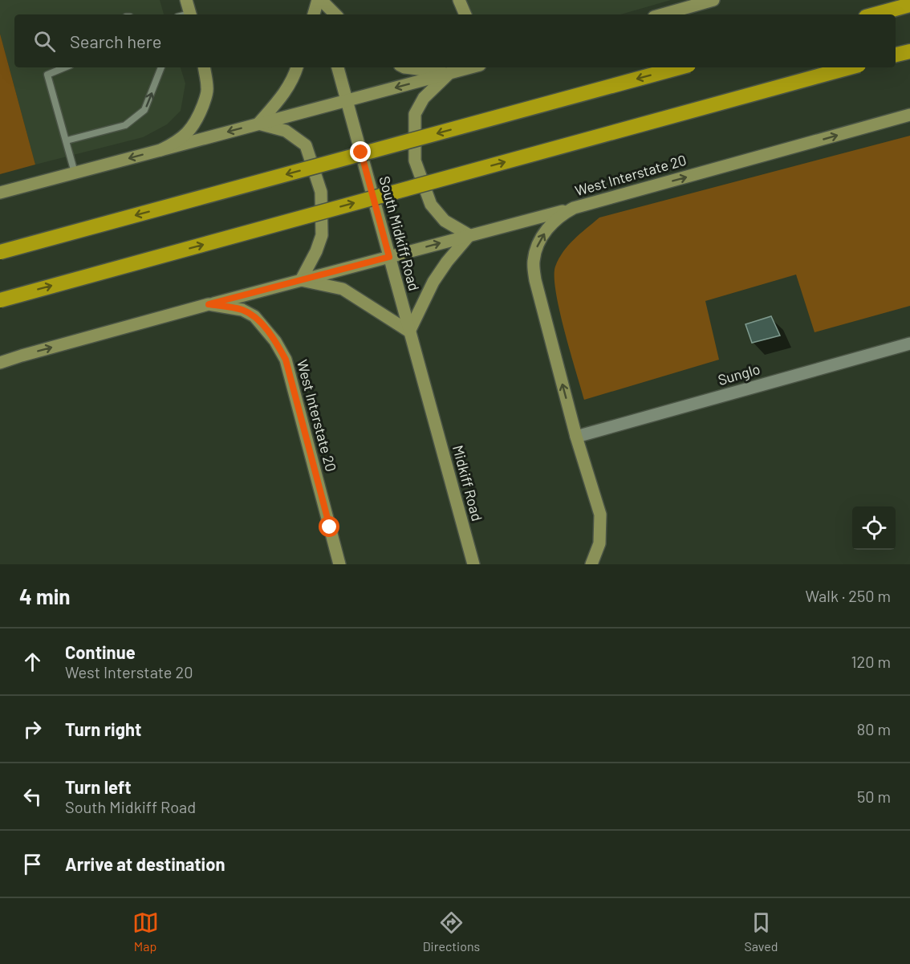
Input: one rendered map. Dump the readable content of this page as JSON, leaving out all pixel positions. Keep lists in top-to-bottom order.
{
  "streets": {
    "main road": ["West Interstate 20", "South Midkiff Road", "Midkiff Road"],
    "street": ["Sunglo"]
  },
  "crossings": [
    ["West Interstate 20", "Sunglo"],
    ["South Midkiff Road", "Midkiff Road"]
  ],
  "one_way": ["West Interstate 20"],
  "page": {
    "search": "Search here",
    "heading": ["4 min", "Walk · 250 m"],
    "list": [
      ["Continue", "West Interstate 20", "120 m"],
      ["Turn right", "80 m"],
      ["Turn left", "South Midkiff Road", "50 m"],
      "Arrive at destination"
    ],
    "nav": ["Map", "Directions", "Saved"]
  }
}
